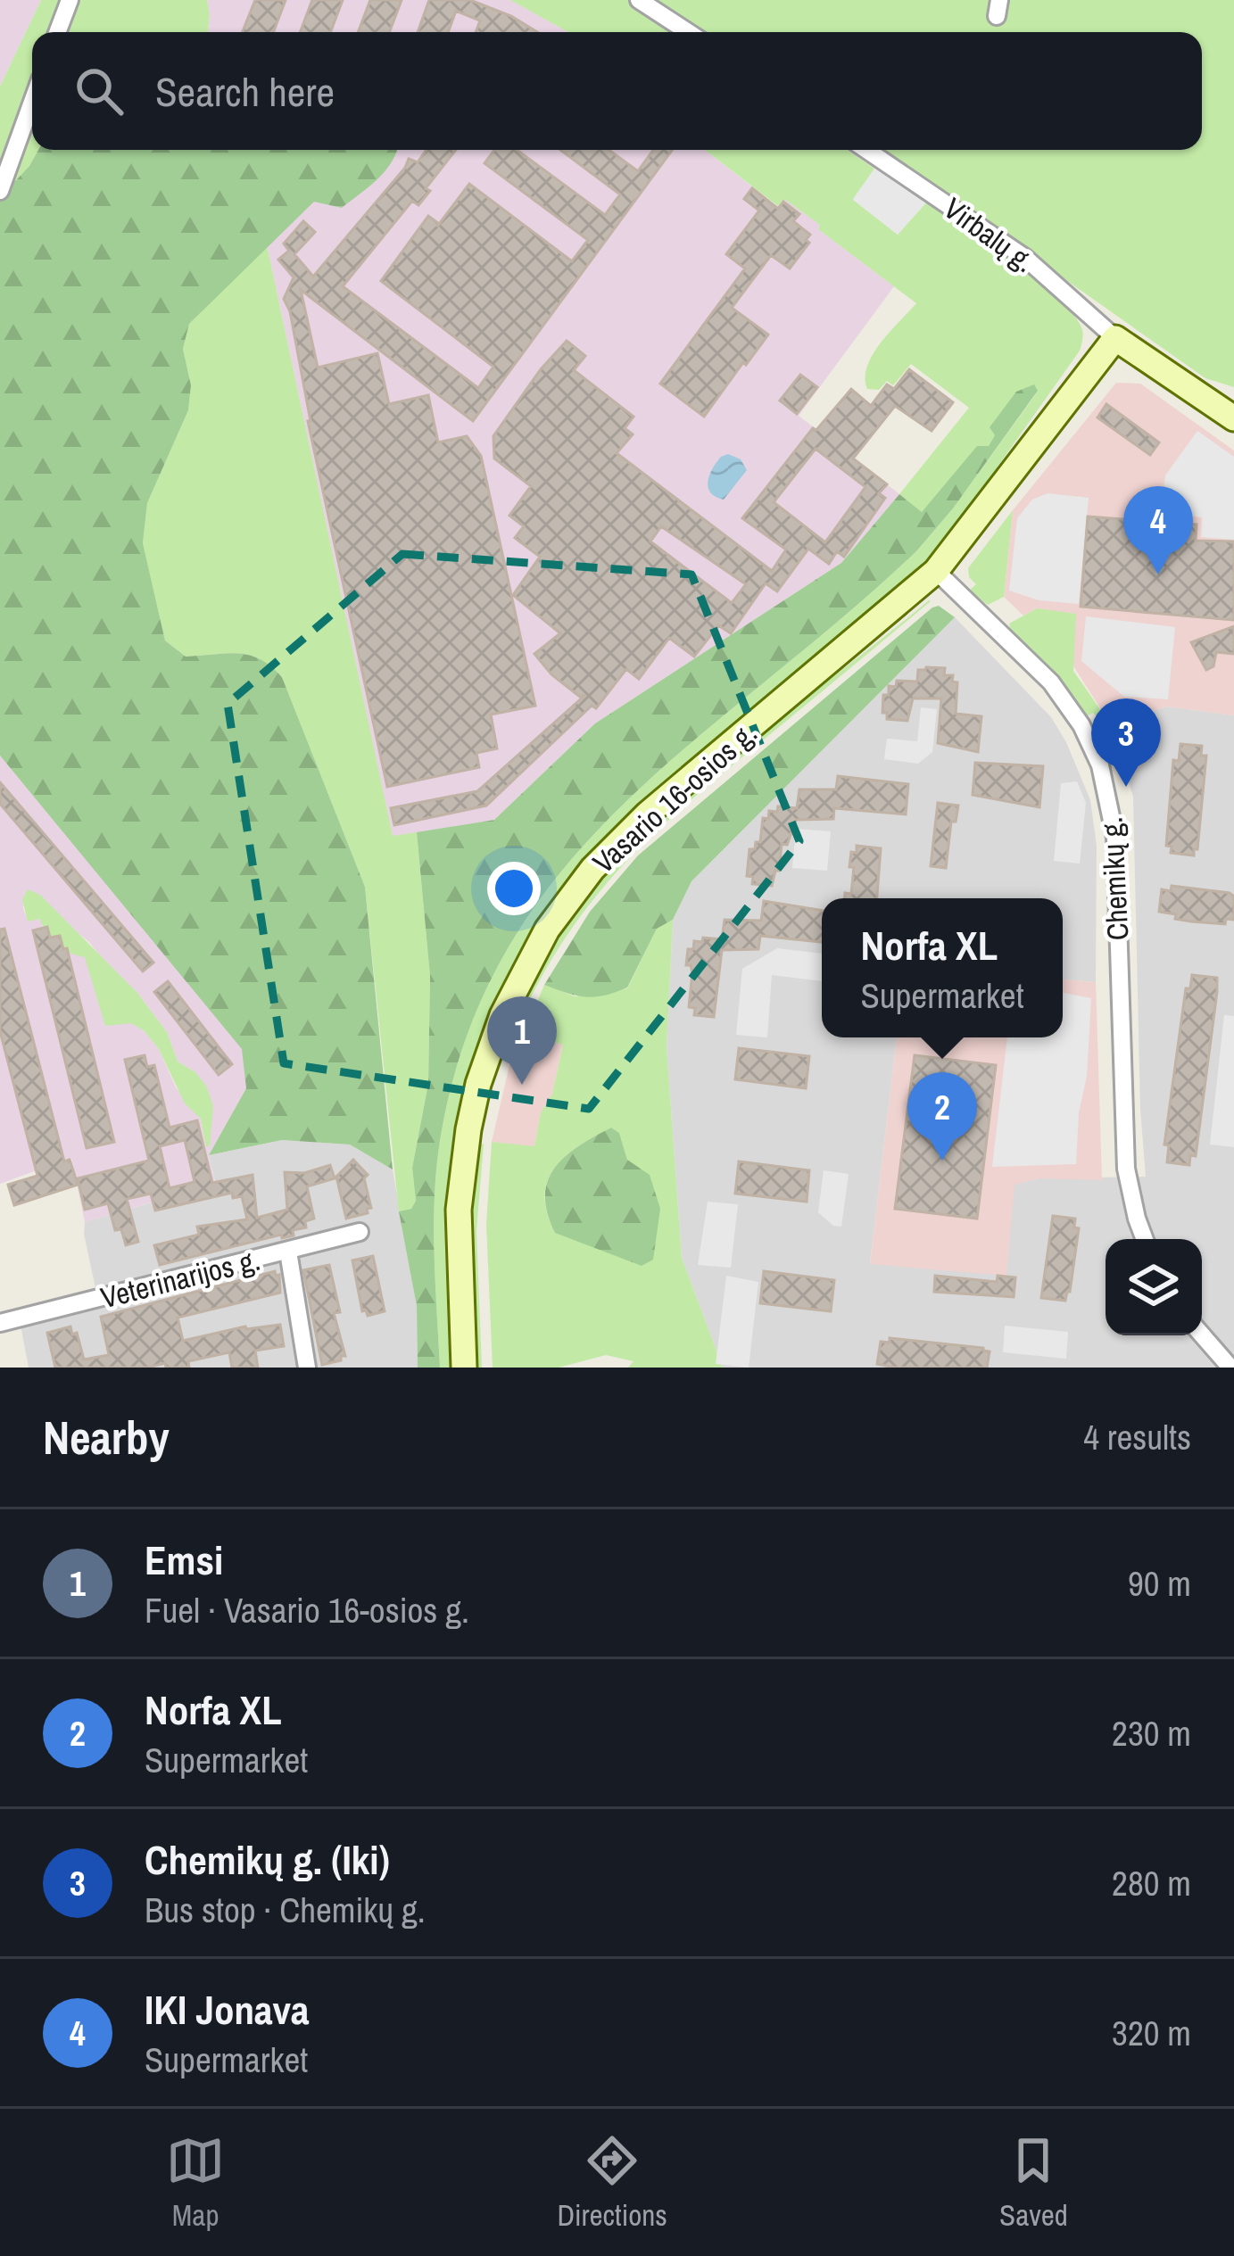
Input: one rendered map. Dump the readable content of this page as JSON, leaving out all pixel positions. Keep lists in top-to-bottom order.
{
  "streets": {
    "main road": ["Vasario 16-osios g."],
    "street": ["Virbalų g.", "Chemikų g.", "Veterinarijos g."]
  },
  "crossings": [
    ["Virbalų g.", "Vasario 16-osios g."],
    ["Vasario 16-osios g.", "Chemikų g."]
  ],
  "page": {
    "search": "Search here",
    "pins": [
      "4",
      "3",
      "1",
      "2"
    ],
    "popup": ["Norfa XL", "Supermarket"],
    "heading": ["Nearby", "4 results"],
    "list": [
      {
        "mark": "1",
        "name": "Emsi",
        "note": "Fuel · Vasario 16-osios g.",
        "value": "90 m"
      },
      {
        "mark": "2",
        "name": "Norfa XL",
        "note": "Supermarket",
        "value": "230 m"
      },
      {
        "mark": "3",
        "name": "Chemikų g. (Iki)",
        "note": "Bus stop · Chemikų g.",
        "value": "280 m"
      },
      {
        "mark": "4",
        "name": "IKI Jonava",
        "note": "Supermarket",
        "value": "320 m"
      }
    ],
    "nav": ["Map", "Directions", "Saved"]
  }
}
